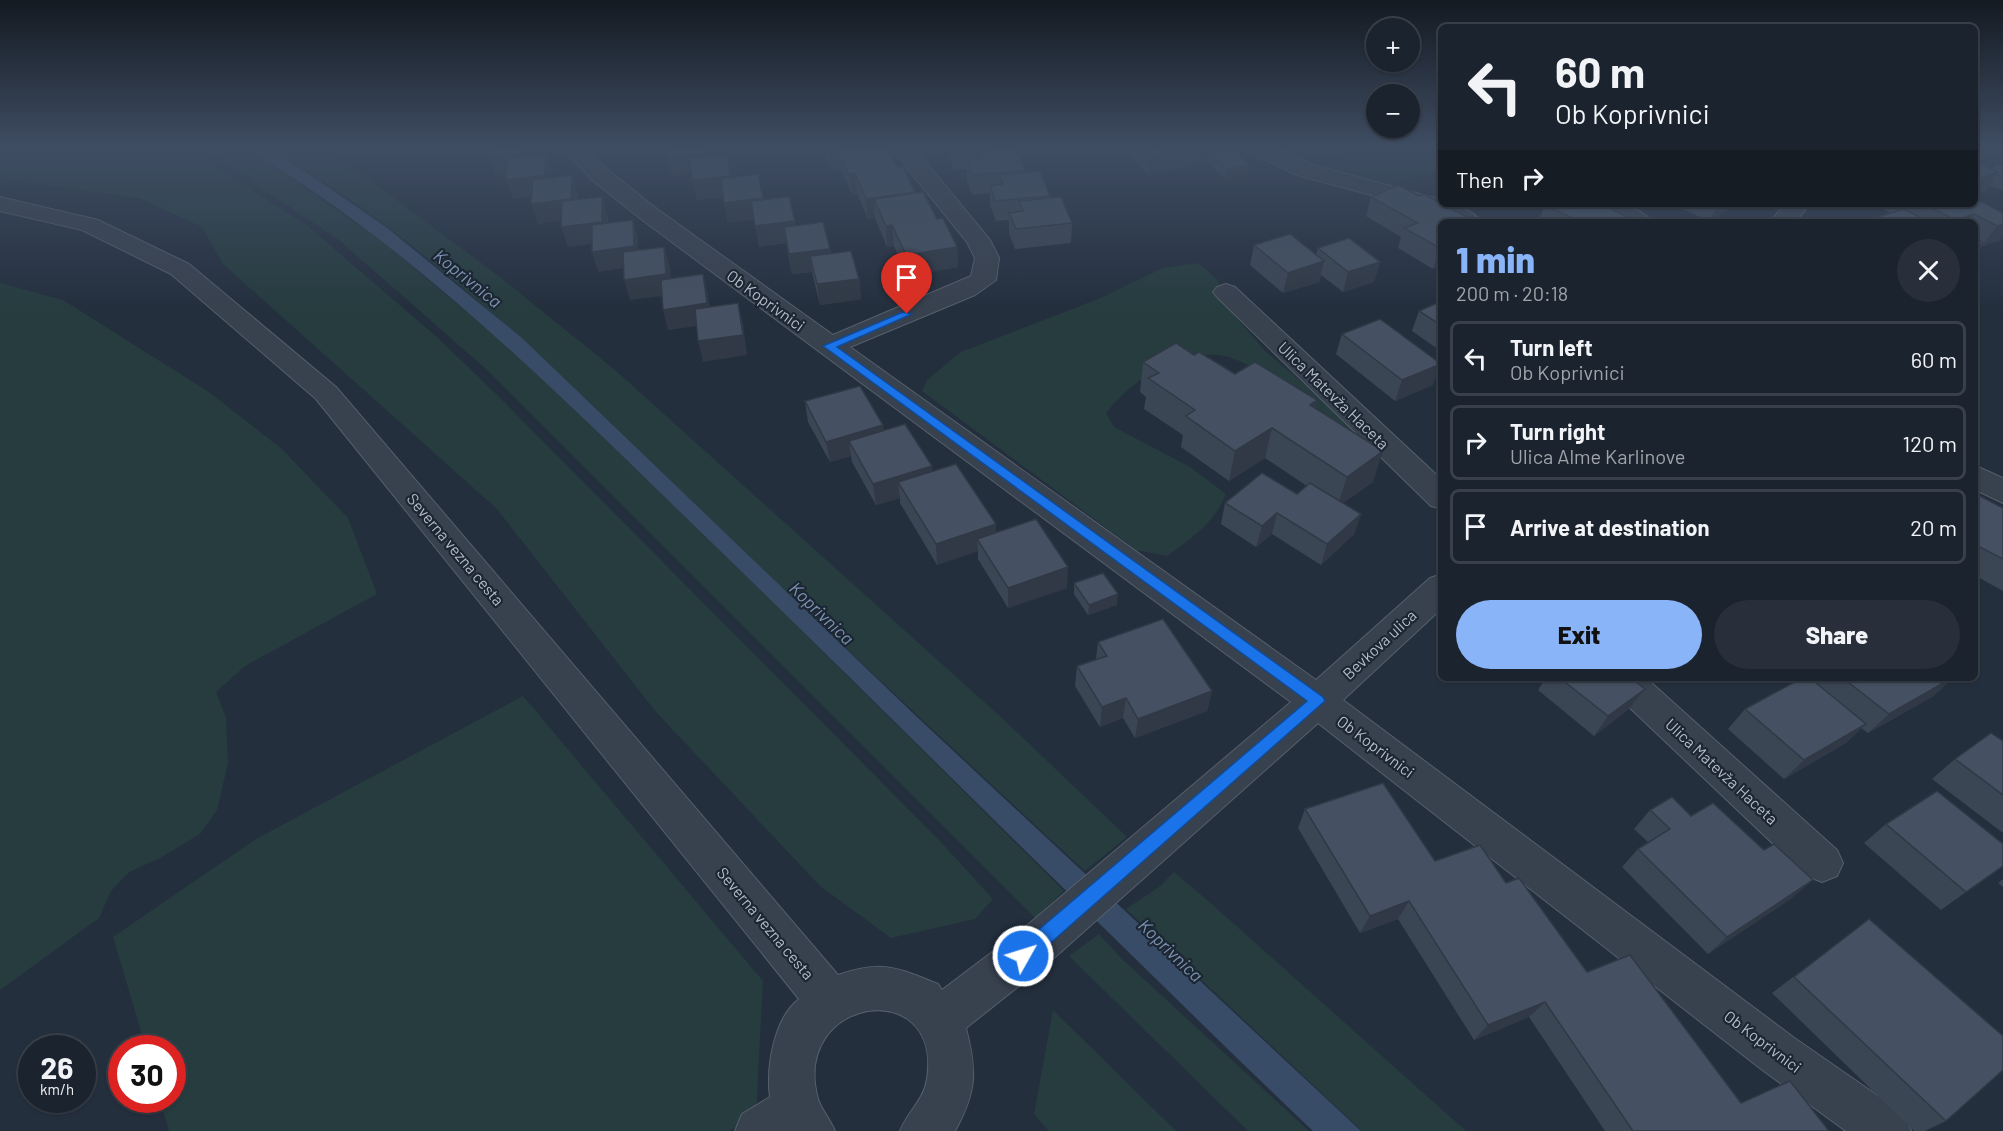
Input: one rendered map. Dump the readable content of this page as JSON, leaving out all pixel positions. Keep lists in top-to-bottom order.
{
  "streets": {
    "street": [
      "Ob Koprivnici",
      "Ulica Matevža Haceta",
      "Severna vezna cesta",
      "Bevkova ulica"
    ]
  },
  "crossings": [
    ["Ob Koprivnici", "Bevkova ulica"]
  ],
  "water": ["Koprivnica"],
  "page": {
    "map_buttons": ["+", "−"],
    "turn": ["60 m", "Ob Koprivnici"],
    "then": "Then",
    "heading": ["1 min", "200 m · 20:18"],
    "list": [
      {
        "name": "Turn left",
        "note": "Ob Koprivnici",
        "value": "60 m"
      },
      {
        "name": "Turn right",
        "note": "Ulica Alme Karlinove",
        "value": "120 m"
      },
      {
        "name": "Arrive at destination",
        "value": "20 m"
      }
    ],
    "buttons": ["Exit", "Share"],
    "speed": "26 km/h",
    "limit": "30"
  }
}
